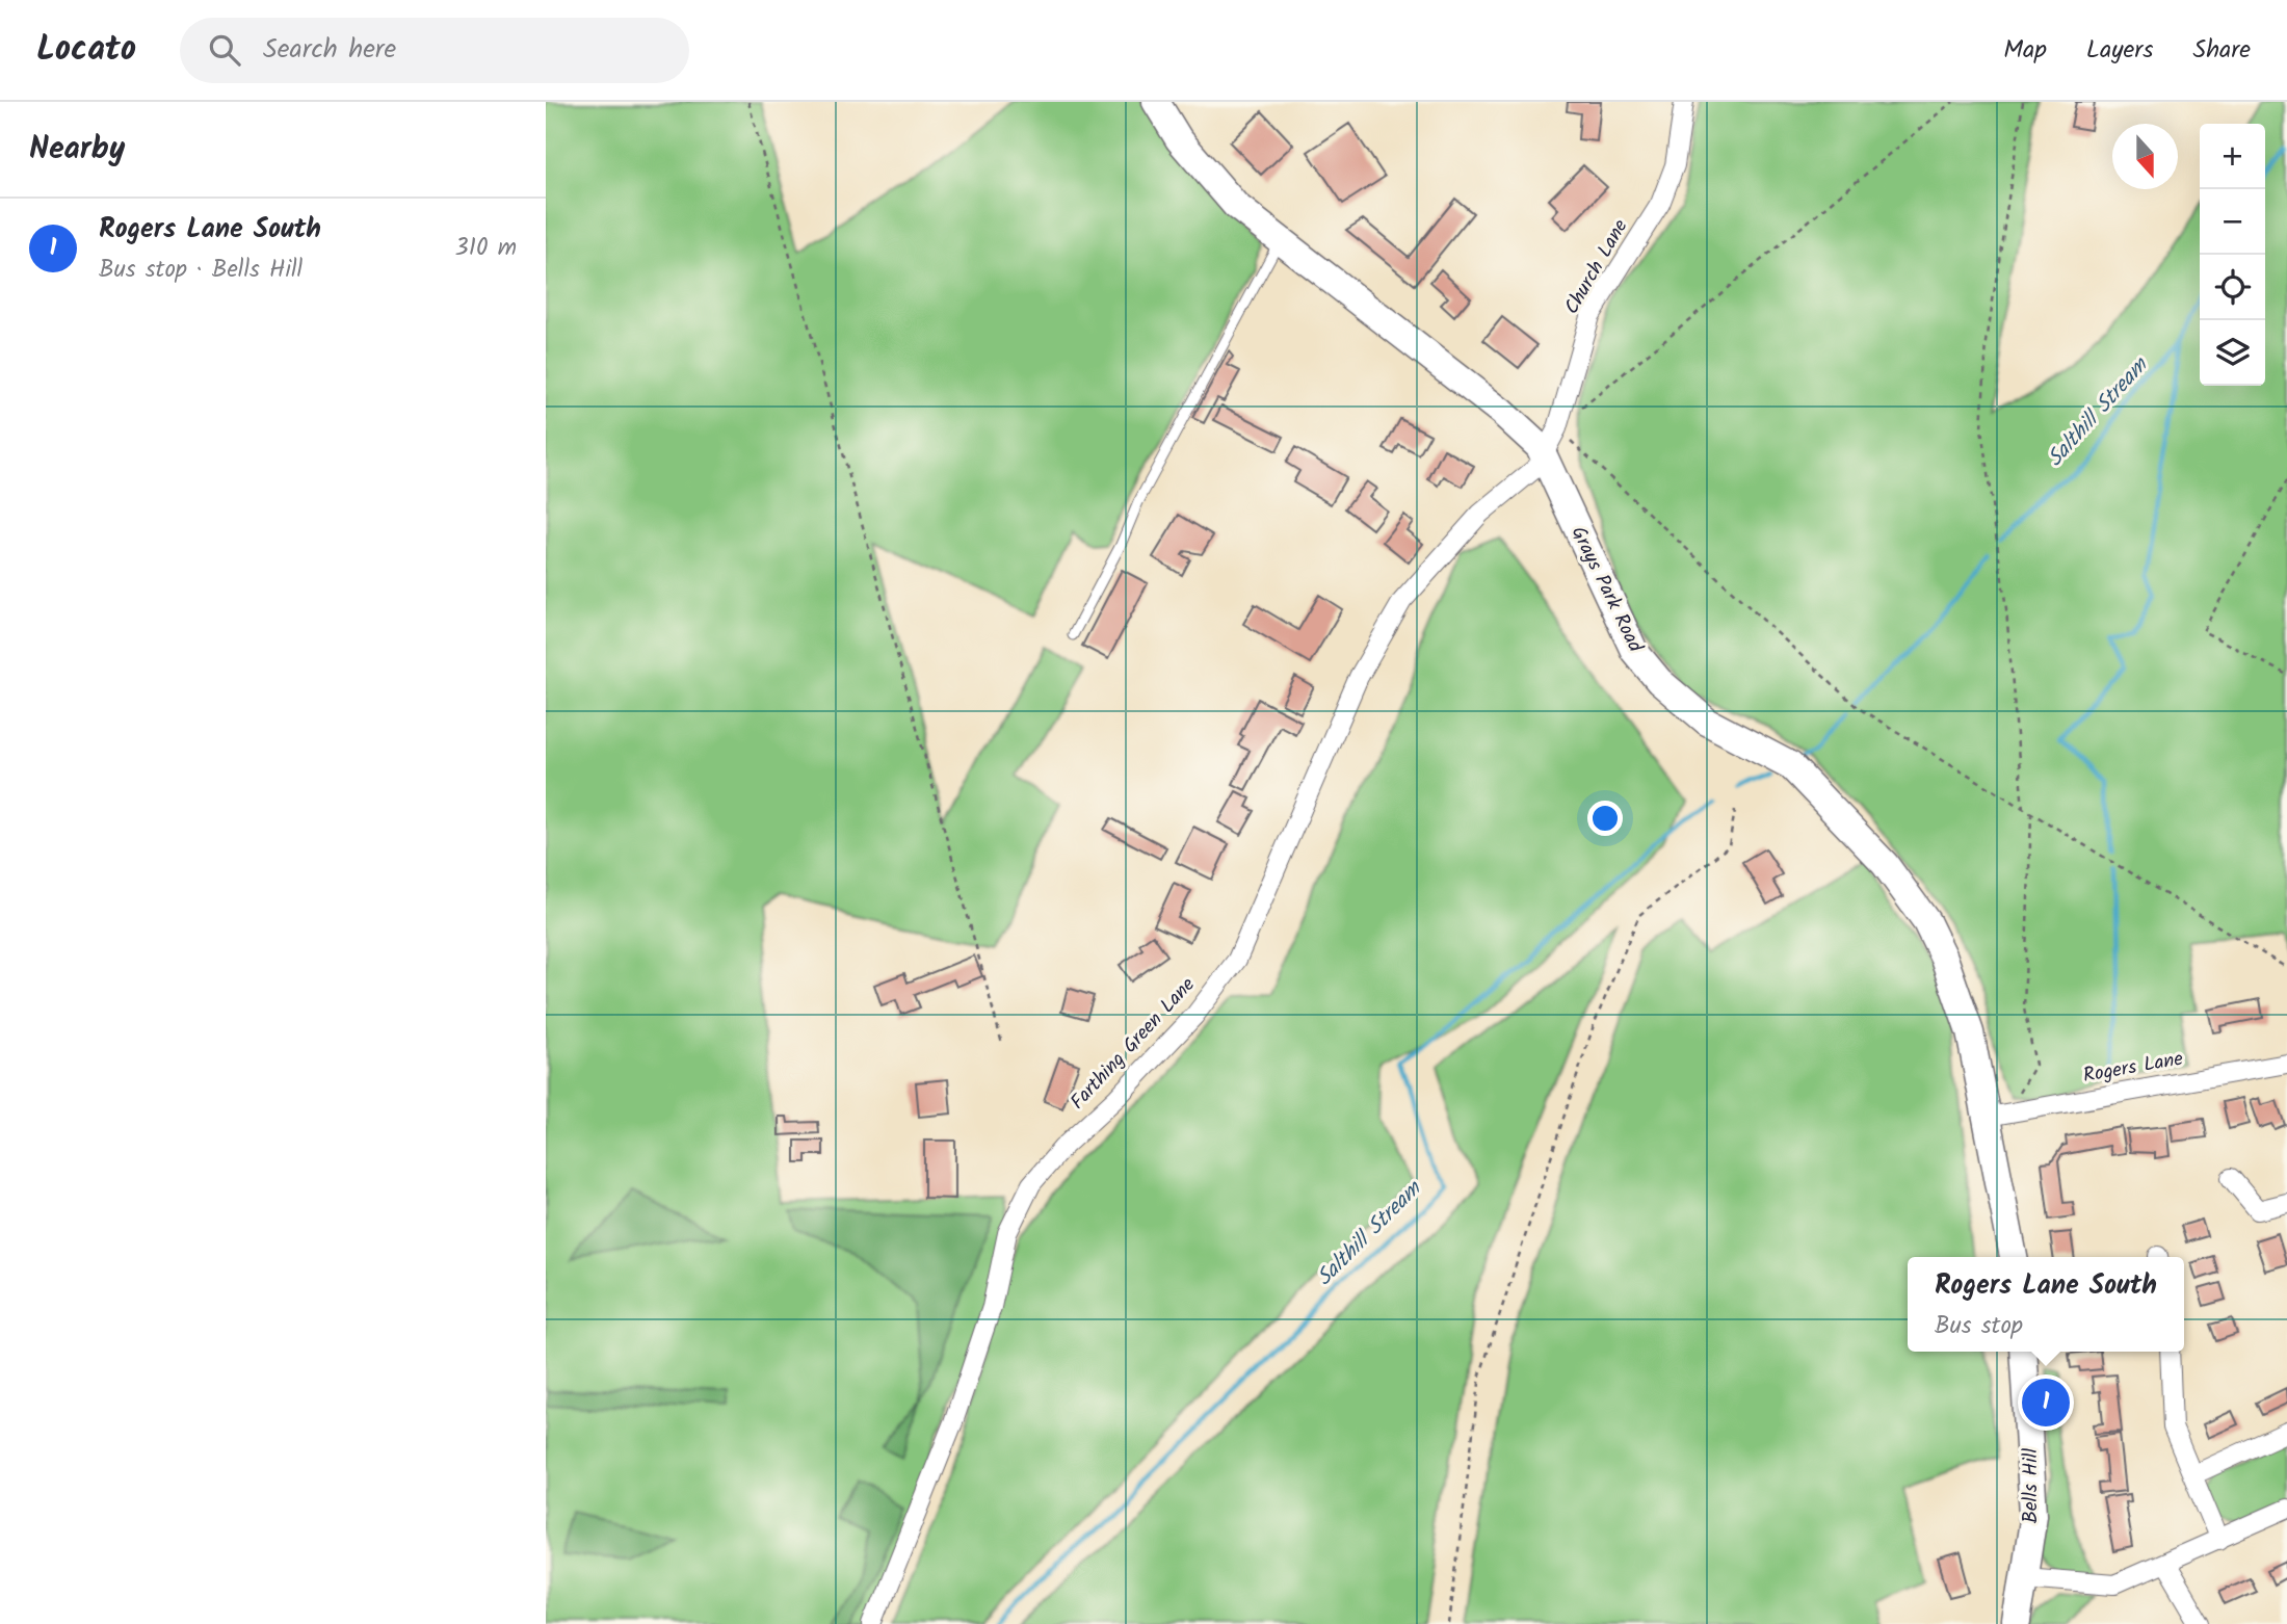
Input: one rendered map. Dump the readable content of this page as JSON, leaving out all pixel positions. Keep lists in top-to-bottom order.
{
  "streets": {
    "main road": ["Grays Park Road", "Bells Hill"],
    "street": ["Church Lane", "Farthing Green Lane", "Rogers Lane"]
  },
  "crossings": [
    ["Church Lane", "Grays Park Road"],
    ["Church Lane", "Farthing Green Lane"],
    ["Grays Park Road", "Farthing Green Lane"],
    ["Grays Park Road", "Rogers Lane"]
  ],
  "water": ["Salthill Stream"],
  "north": "bottom",
  "page": {
    "header": "Locato",
    "search": "Search here",
    "nav": ["Map", "Layers", "Share"],
    "heading": "Nearby",
    "map_buttons": ["+", "−"],
    "list": [
      {
        "mark": "1",
        "name": "Rogers Lane South",
        "note": "Bus stop · Bells Hill",
        "value": "310 m"
      }
    ],
    "popup": ["Rogers Lane South", "Bus stop"],
    "pins": "1"
  }
}
